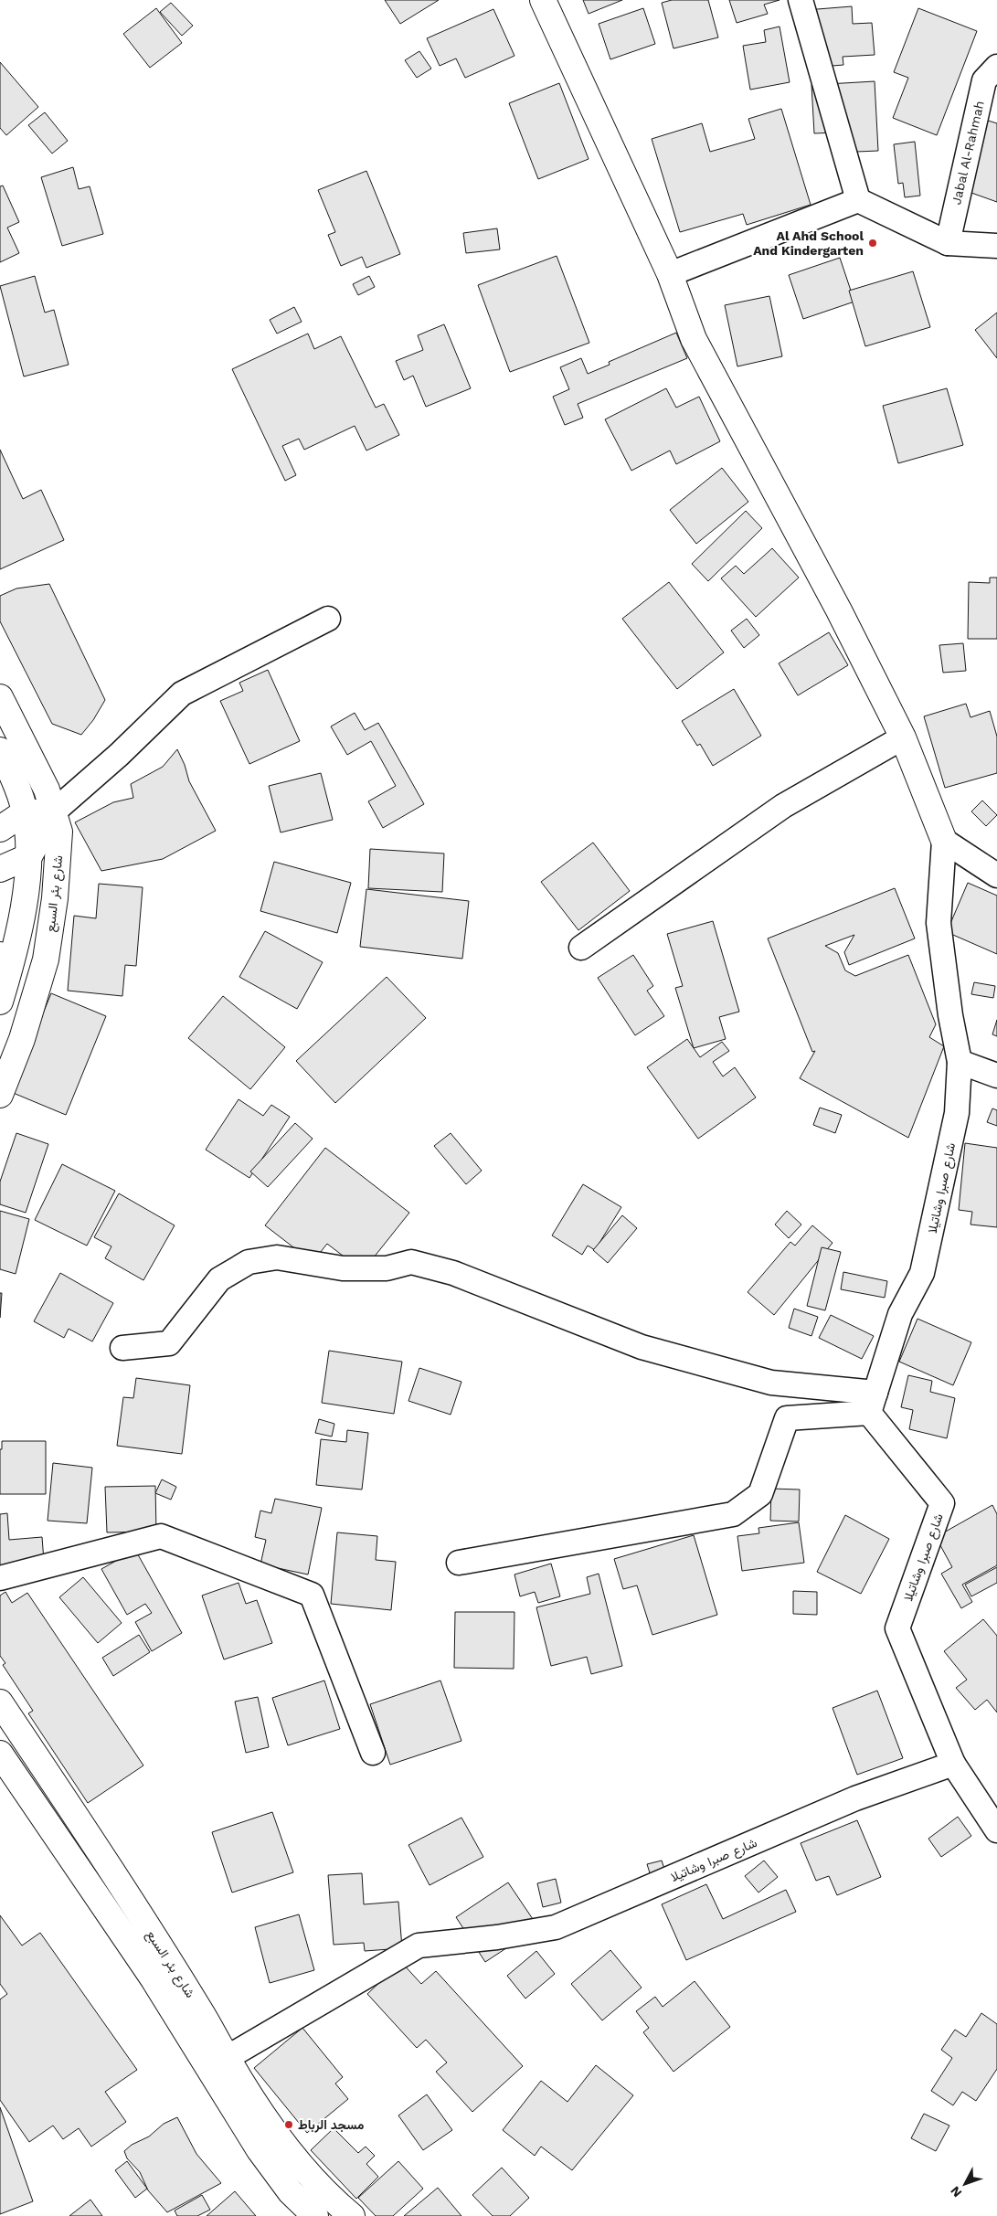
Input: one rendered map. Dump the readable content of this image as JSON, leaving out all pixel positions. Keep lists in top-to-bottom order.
{
  "streets": {
    "street": ["Jabal Al-Rahmah", "شارع بئر السبع", "شارع صبرا وشاتيلا"]
  },
  "crossings": [
    ["شارع بئر السبع", "شارع صبرا وشاتيلا"]
  ],
  "places": ["Al Ahd School And Kindergarten", "مسجد الرباط"],
  "north": "bottom left"
}
